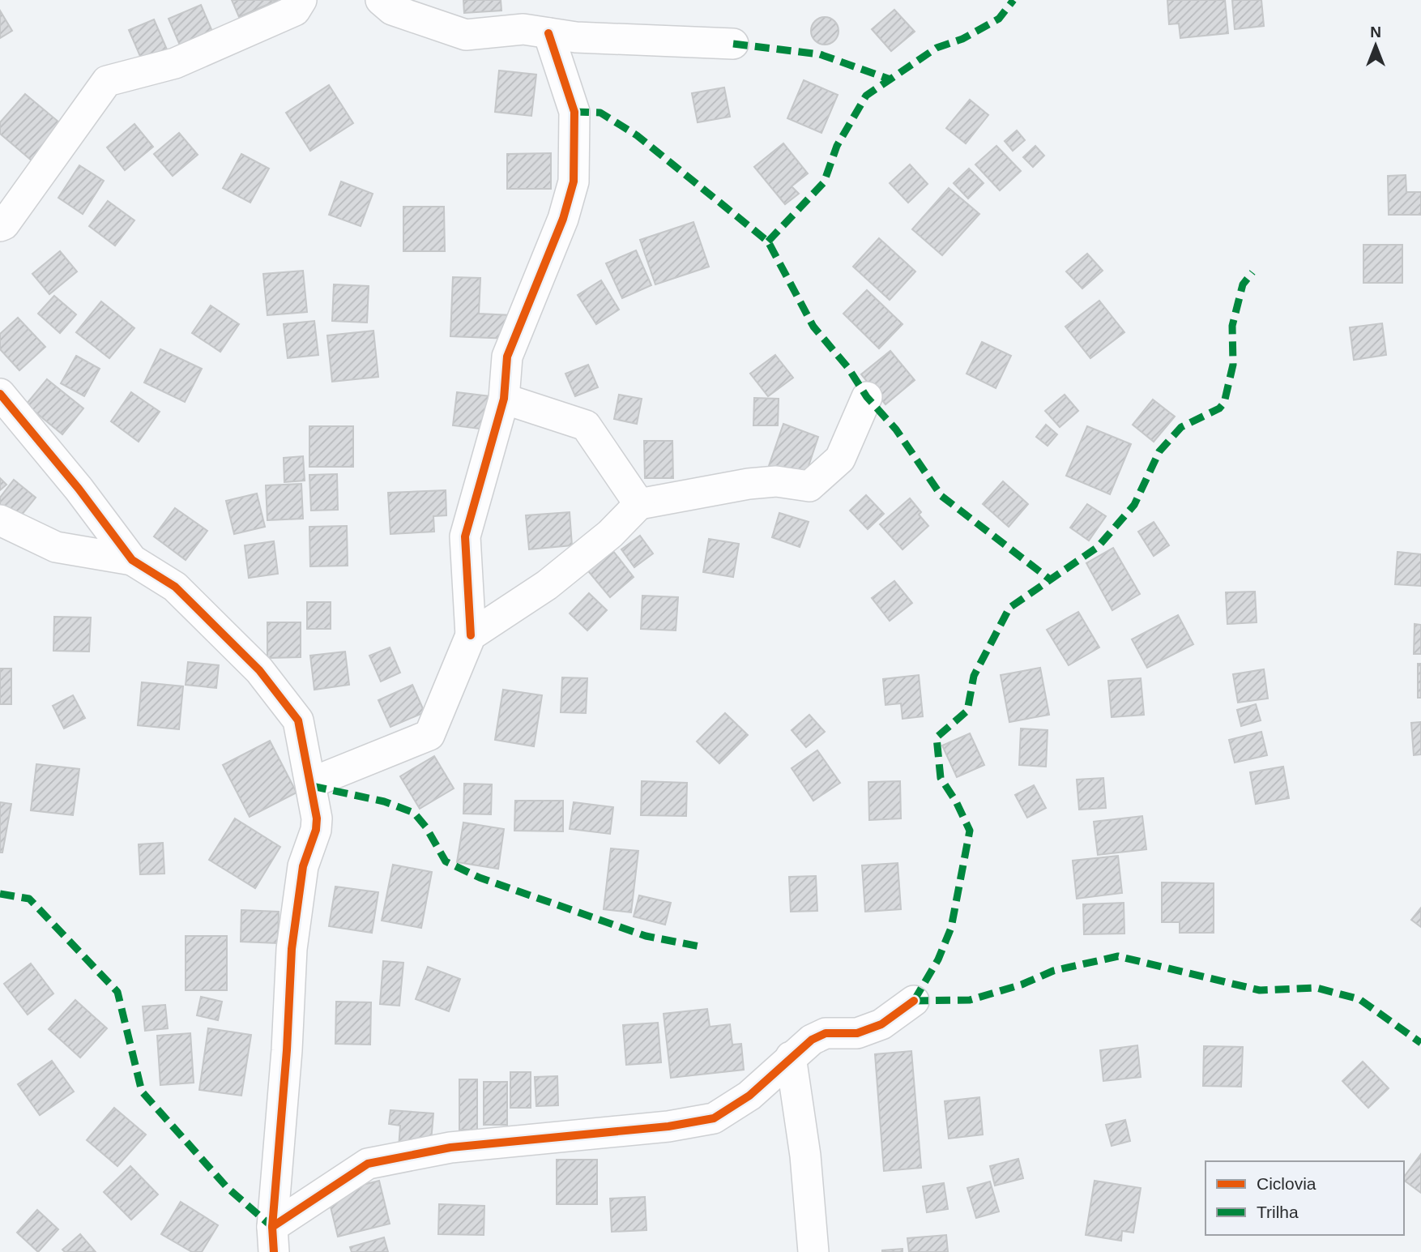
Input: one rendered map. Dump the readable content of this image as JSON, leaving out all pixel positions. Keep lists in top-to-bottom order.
{
  "legend": ["Ciclovia", "Trilha"],
  "north": "top"
}
